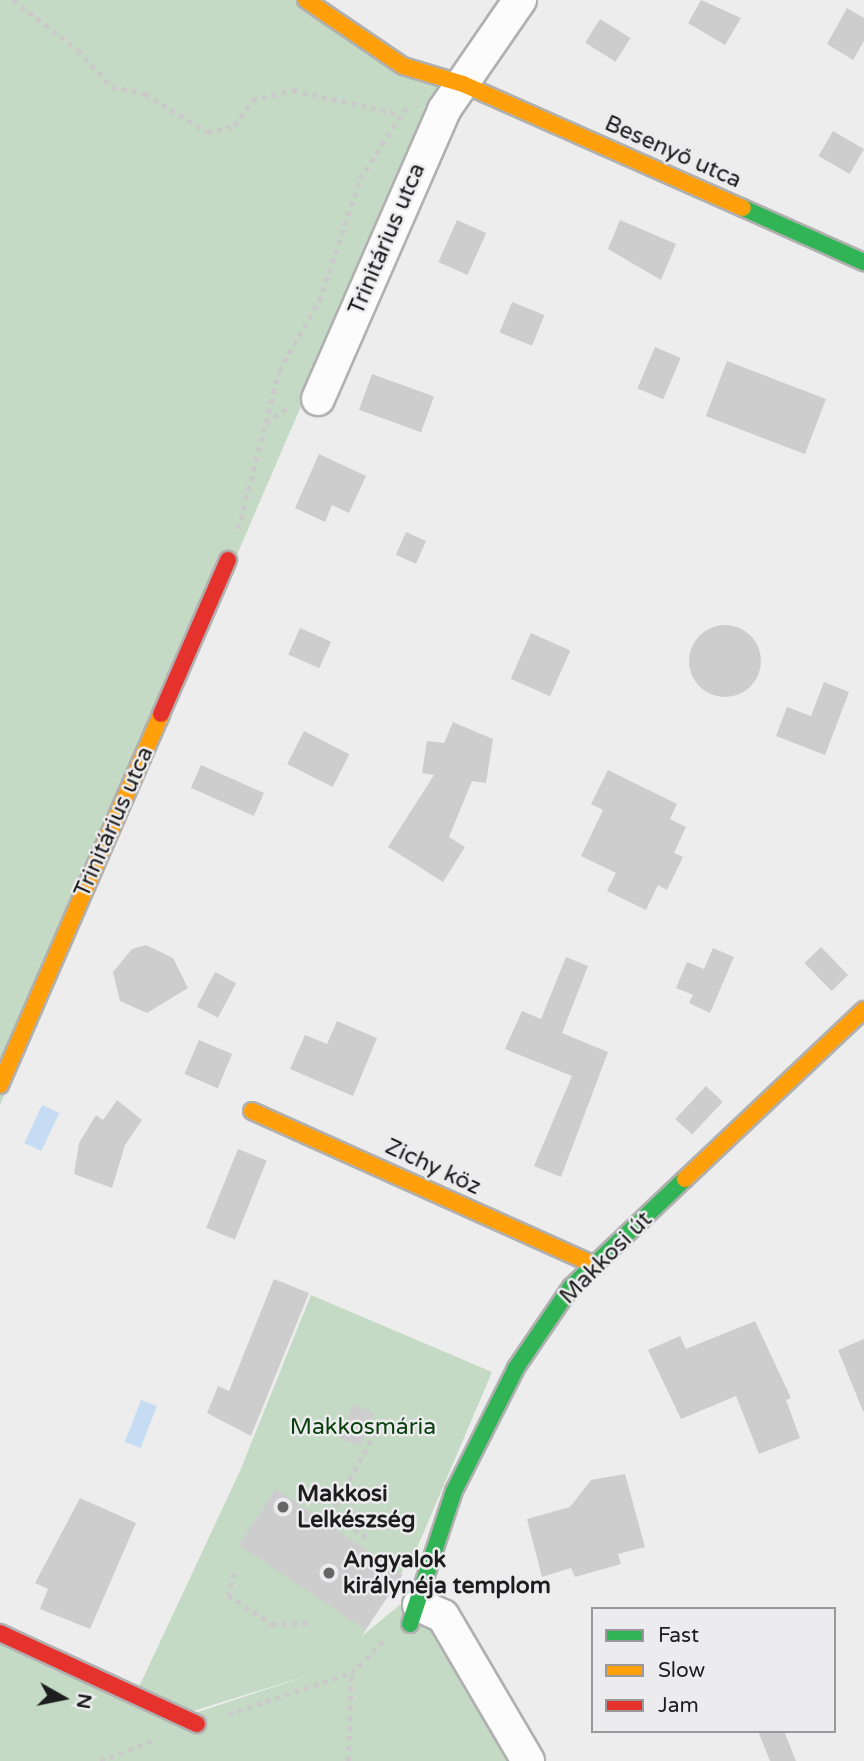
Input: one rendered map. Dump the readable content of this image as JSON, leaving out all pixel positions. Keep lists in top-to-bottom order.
{
  "streets": {
    "street": [
      "Besenyő utca",
      "Trinitárius utca",
      "Zichy köz",
      "Makkosi út"
    ]
  },
  "crossings": [
    ["Besenyő utca", "Trinitárius utca"],
    ["Zichy köz", "Makkosi út"]
  ],
  "parks": ["Makkosmária"],
  "places": ["Makkosi Lelkészség", "Angyalok királynéja templom"],
  "legend": ["Fast", "Slow", "Jam"],
  "north": "right"
}
